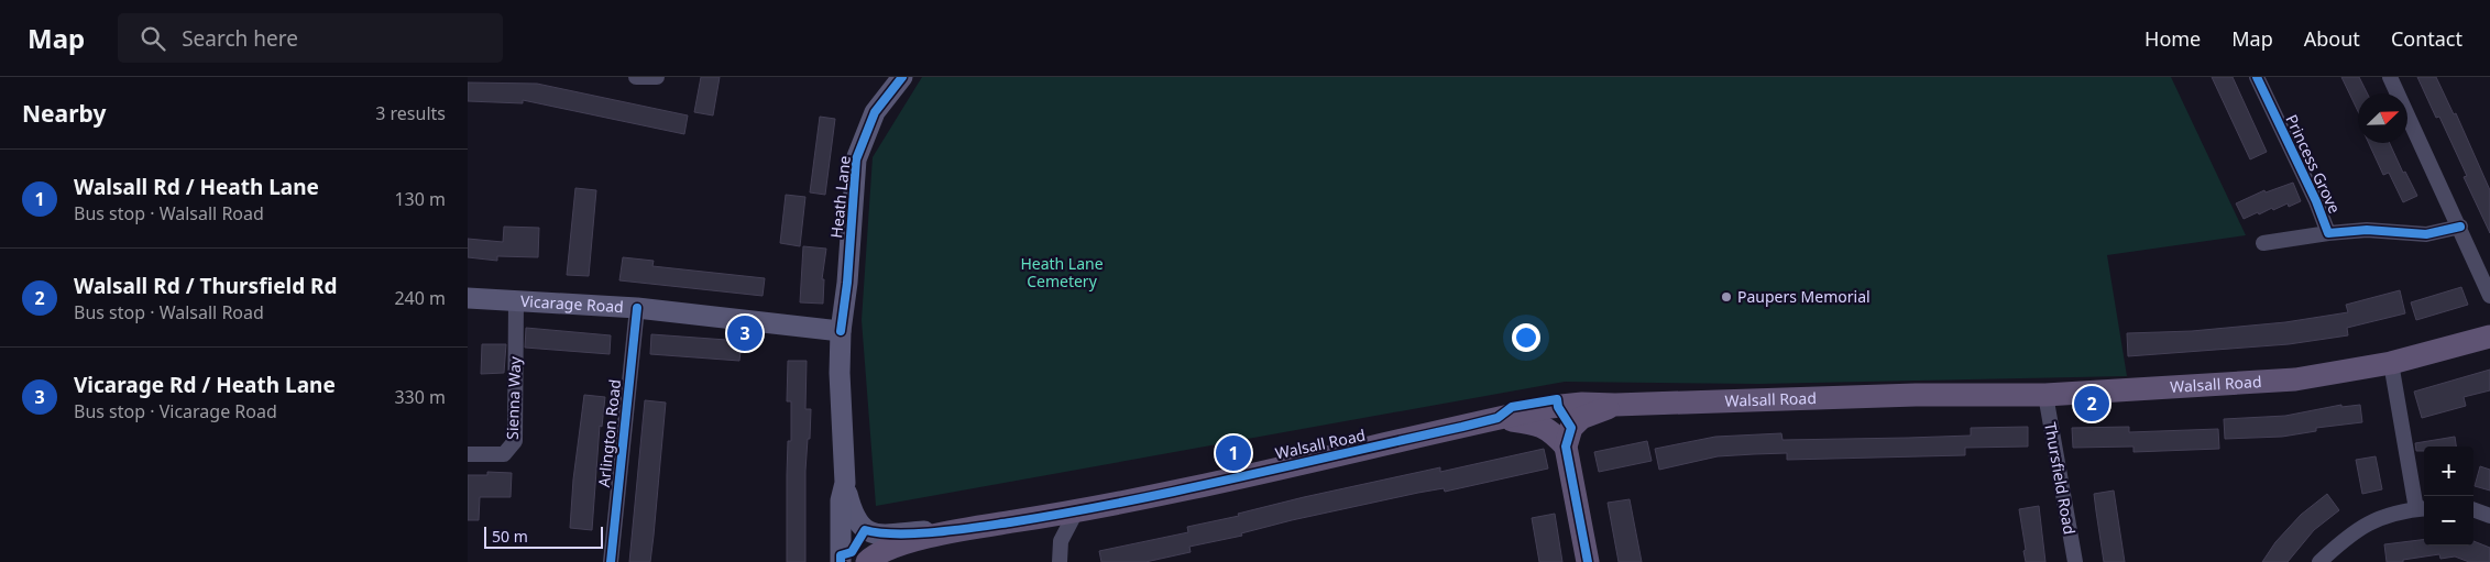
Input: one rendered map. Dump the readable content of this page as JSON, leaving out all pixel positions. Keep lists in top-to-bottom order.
{
  "streets": {
    "main road": ["Heath Lane", "Vicarage Road", "Walsall Road"],
    "street": [
      "Princess Grove",
      "Sienna Way",
      "Arlington Road",
      "Thursfield Road"
    ]
  },
  "crossings": [
    ["Heath Lane", "Vicarage Road"],
    ["Vicarage Road", "Sienna Way"],
    ["Vicarage Road", "Arlington Road"],
    ["Walsall Road", "Thursfield Road"]
  ],
  "parks": ["Heath Lane Cemetery"],
  "places": ["Paupers Memorial"],
  "scale_bar": "50 m",
  "north": "top right",
  "page": {
    "header": "Map",
    "search": "Search here",
    "nav": [
      "Home",
      "Map",
      "About",
      "Contact"
    ],
    "heading": ["Nearby", "3 results"],
    "list": [
      {
        "mark": "1",
        "name": "Walsall Rd / Heath Lane",
        "note": "Bus stop · Walsall Road",
        "value": "130 m"
      },
      {
        "mark": "2",
        "name": "Walsall Rd / Thursfield Rd",
        "note": "Bus stop · Walsall Road",
        "value": "240 m"
      },
      {
        "mark": "3",
        "name": "Vicarage Rd / Heath Lane",
        "note": "Bus stop · Vicarage Road",
        "value": "330 m"
      }
    ],
    "pins": ["3", "2", "1"],
    "map_buttons": ["+", "−"],
    "scale": "50 m"
  }
}
